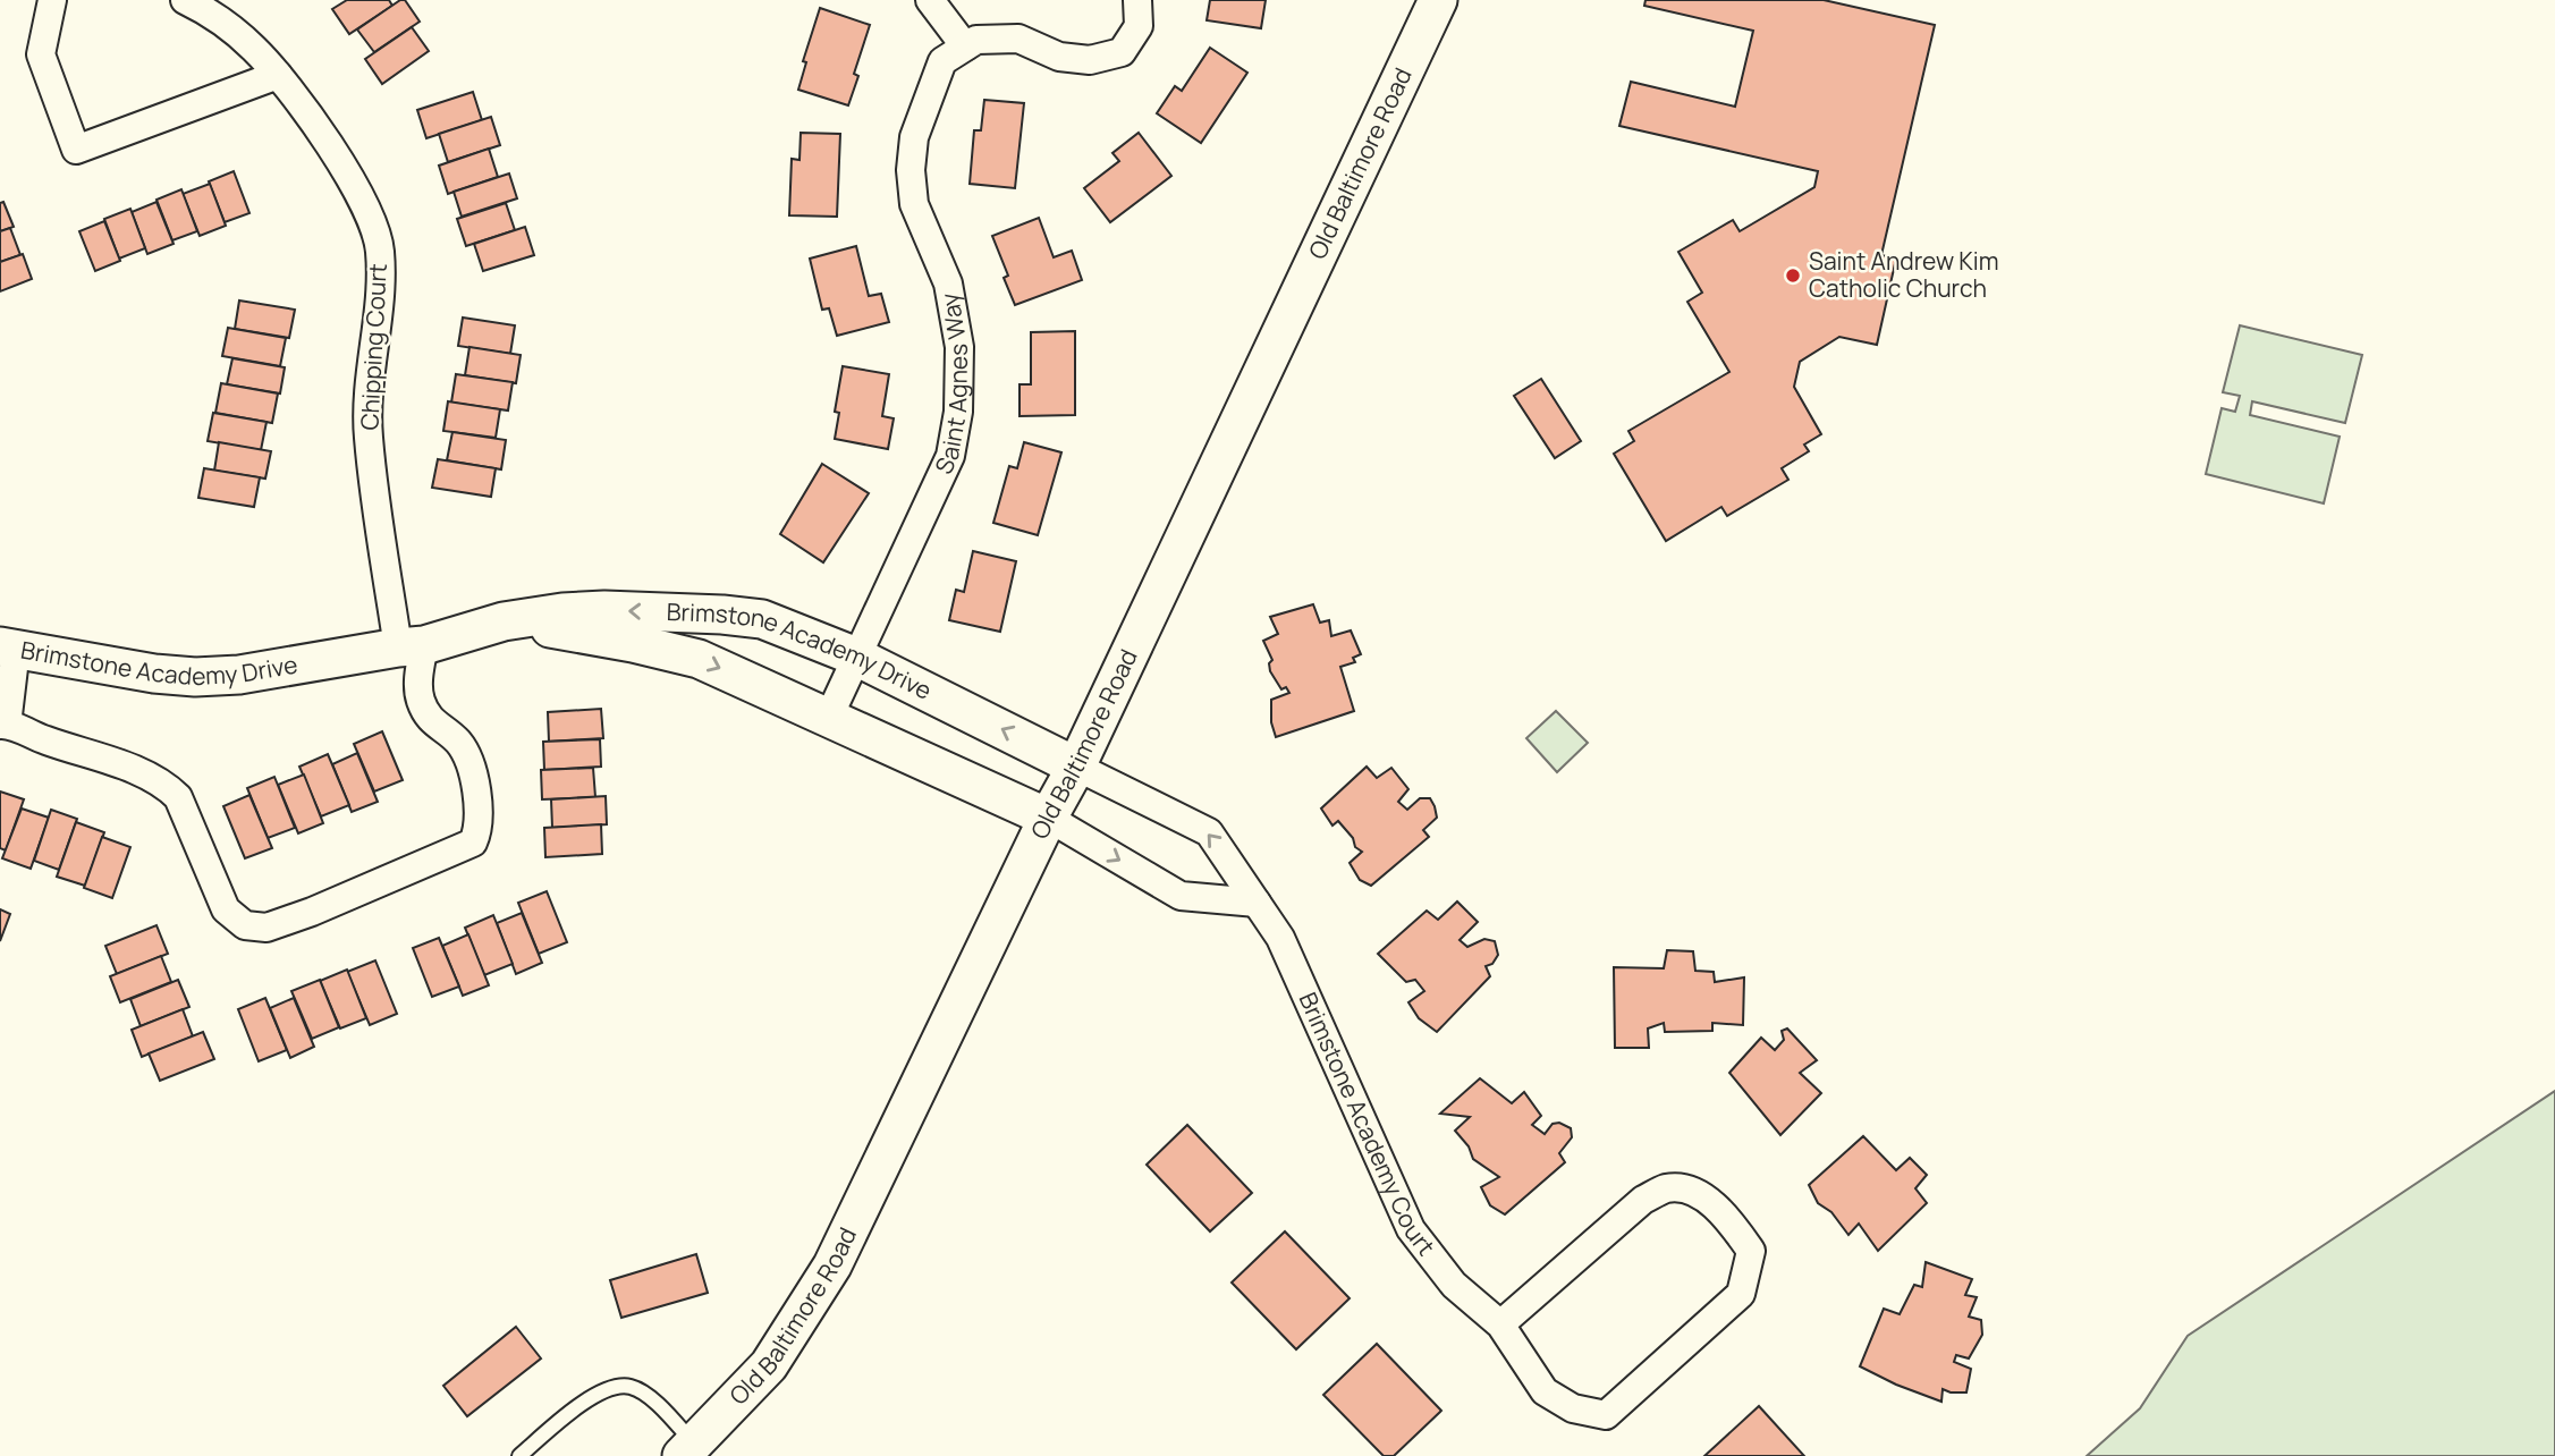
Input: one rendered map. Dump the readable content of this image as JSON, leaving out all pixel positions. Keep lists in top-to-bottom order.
{
  "streets": {
    "street": [
      "Old Baltimore Road",
      "Chipping Court",
      "Saint Agnes Way",
      "Brimstone Academy Drive",
      "Brimstone Academy Court"
    ]
  },
  "crossings": [
    ["Old Baltimore Road", "Brimstone Academy Drive"],
    ["Old Baltimore Road", "Brimstone Academy Court"],
    ["Chipping Court", "Brimstone Academy Drive"],
    ["Saint Agnes Way", "Brimstone Academy Drive"],
    ["Brimstone Academy Drive", "Brimstone Academy Court"]
  ],
  "places": ["Saint Andrew Kim Catholic Church"]
}
